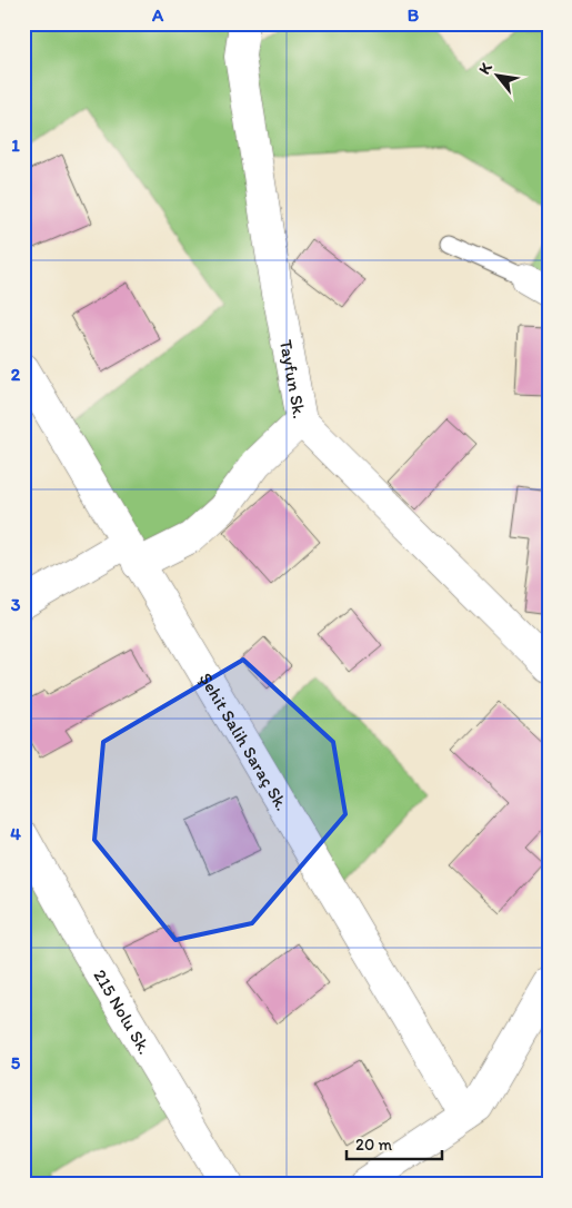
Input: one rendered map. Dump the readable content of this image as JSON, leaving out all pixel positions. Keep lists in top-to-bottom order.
{
  "streets": {
    "street": ["Tayfun Sk.", "Şehit Salih Saraç Sk.", "215 Nolu Sk."]
  },
  "scale_bar": "20 m",
  "north": "top left",
  "grid": {
    "columns": ["A", "B"],
    "rows": [
      "1",
      "2",
      "3",
      "4",
      "5"
    ]
  }
}
